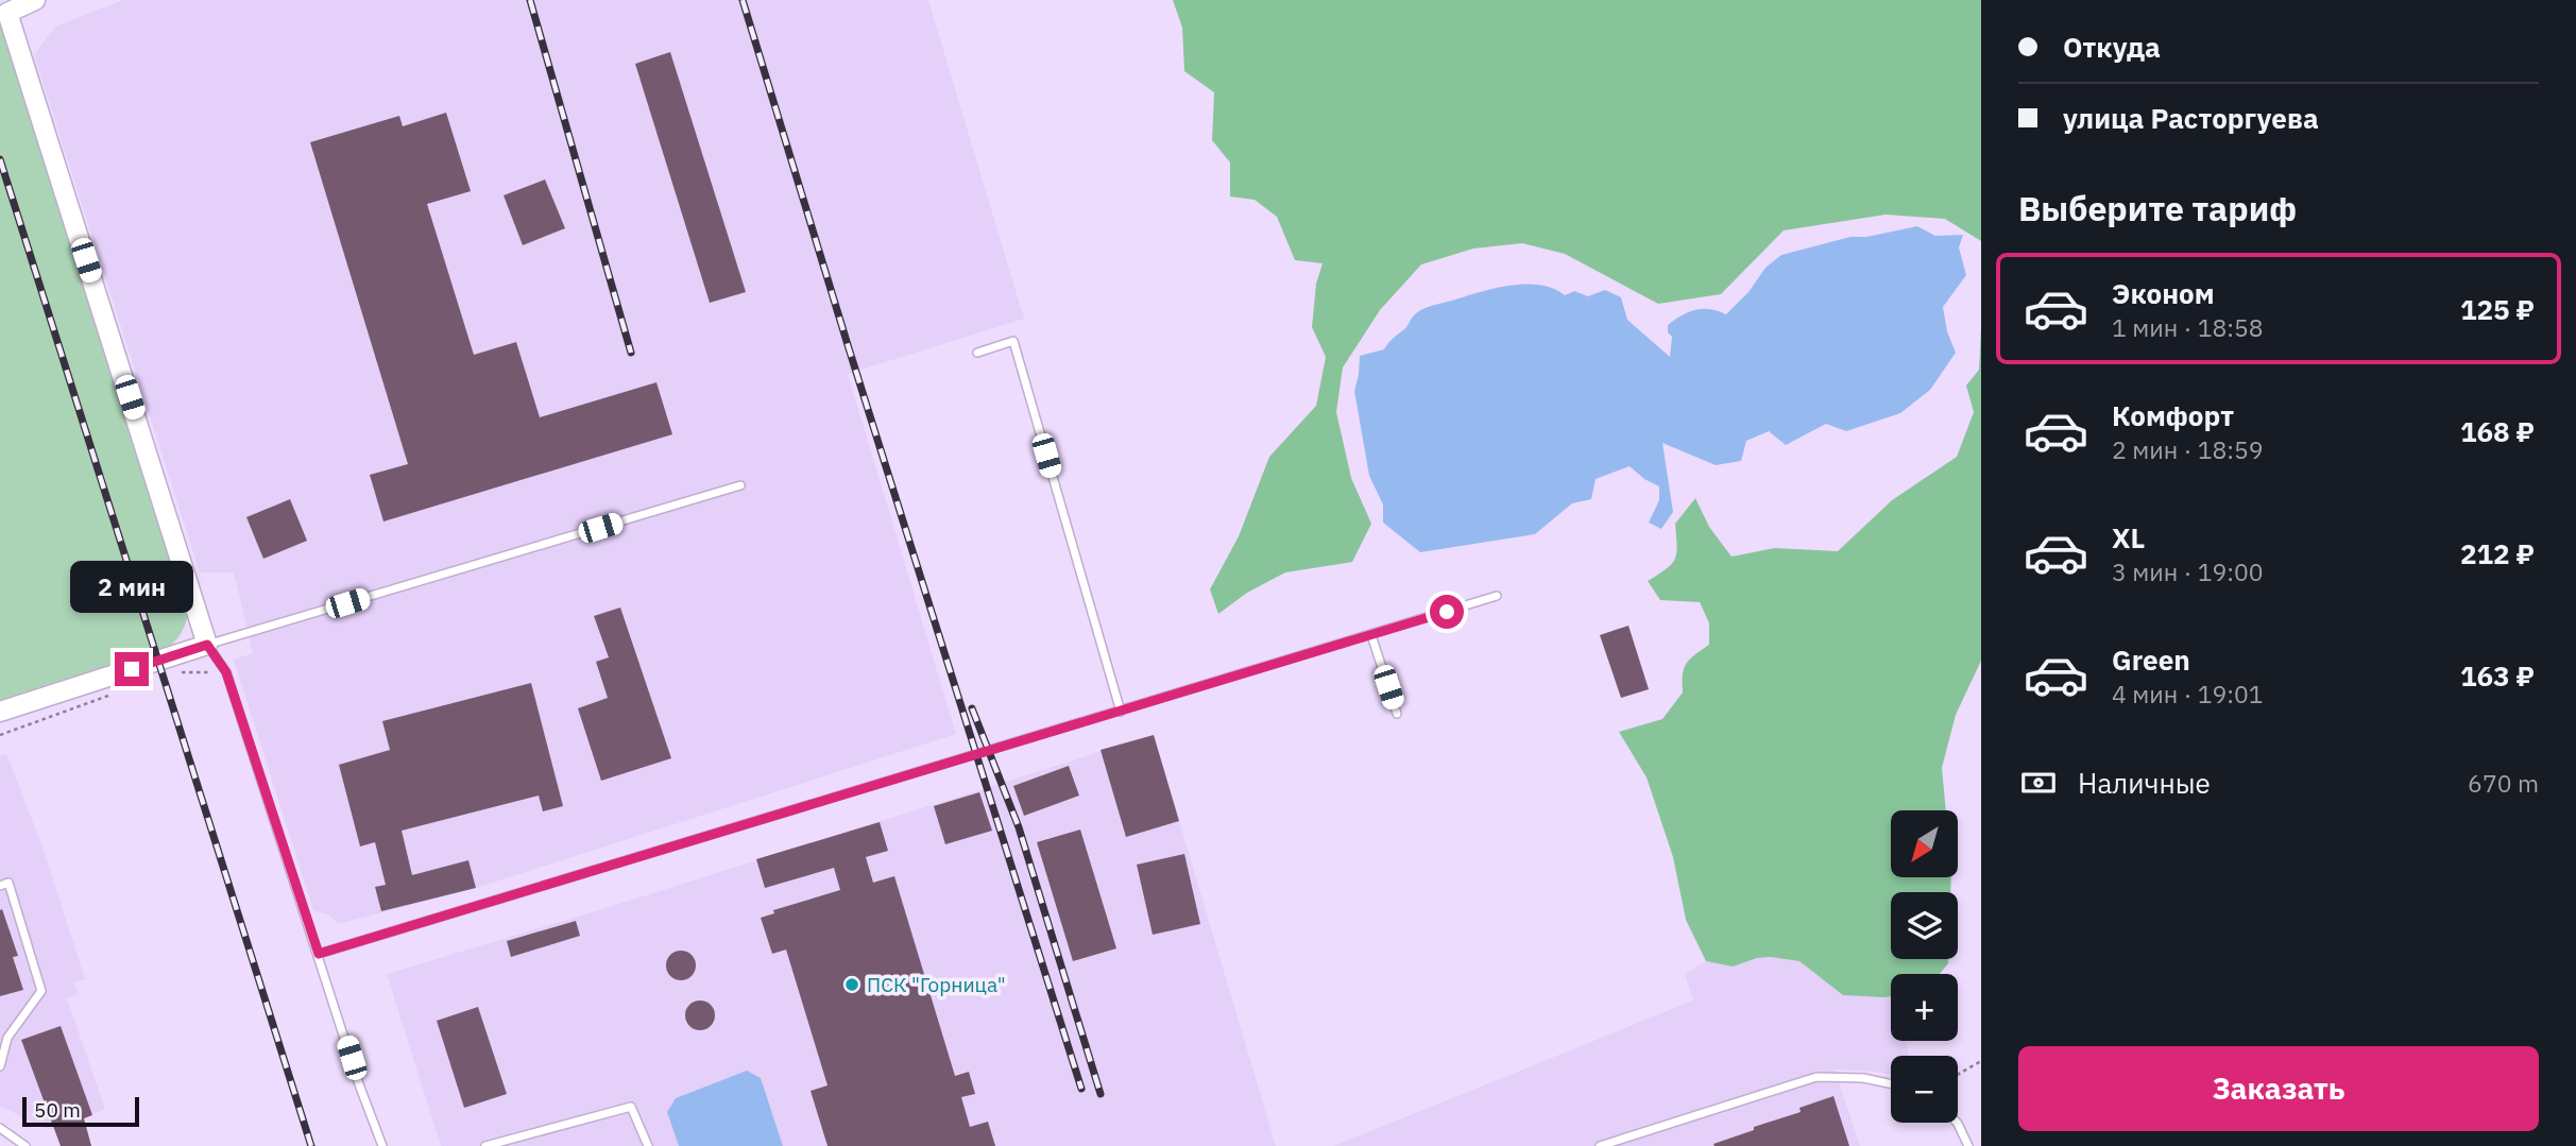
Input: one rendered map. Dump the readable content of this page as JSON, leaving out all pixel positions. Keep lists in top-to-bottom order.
{
  "places": ["ПСК \"Горница\""],
  "scale_bar": "50 m",
  "north": "bottom left",
  "page": {
    "banner": ["Откуда", "улица Расторгуева"],
    "heading": "Выберите тариф",
    "list": [
      {
        "name": "Эконом",
        "note": "1 мин · 18:58",
        "value": "125 ₽"
      },
      {
        "name": "Комфорт",
        "note": "2 мин · 18:59",
        "value": "168 ₽"
      },
      {
        "name": "XL",
        "note": "3 мин · 19:00",
        "value": "212 ₽"
      },
      {
        "name": "Green",
        "note": "4 мин · 19:01",
        "value": "163 ₽"
      }
    ],
    "bubble": "2 мин",
    "pay": ["Наличные", "670 m"],
    "map_buttons": ["+", "−"],
    "buttons": "Заказать",
    "scale": "50 m"
  }
}
